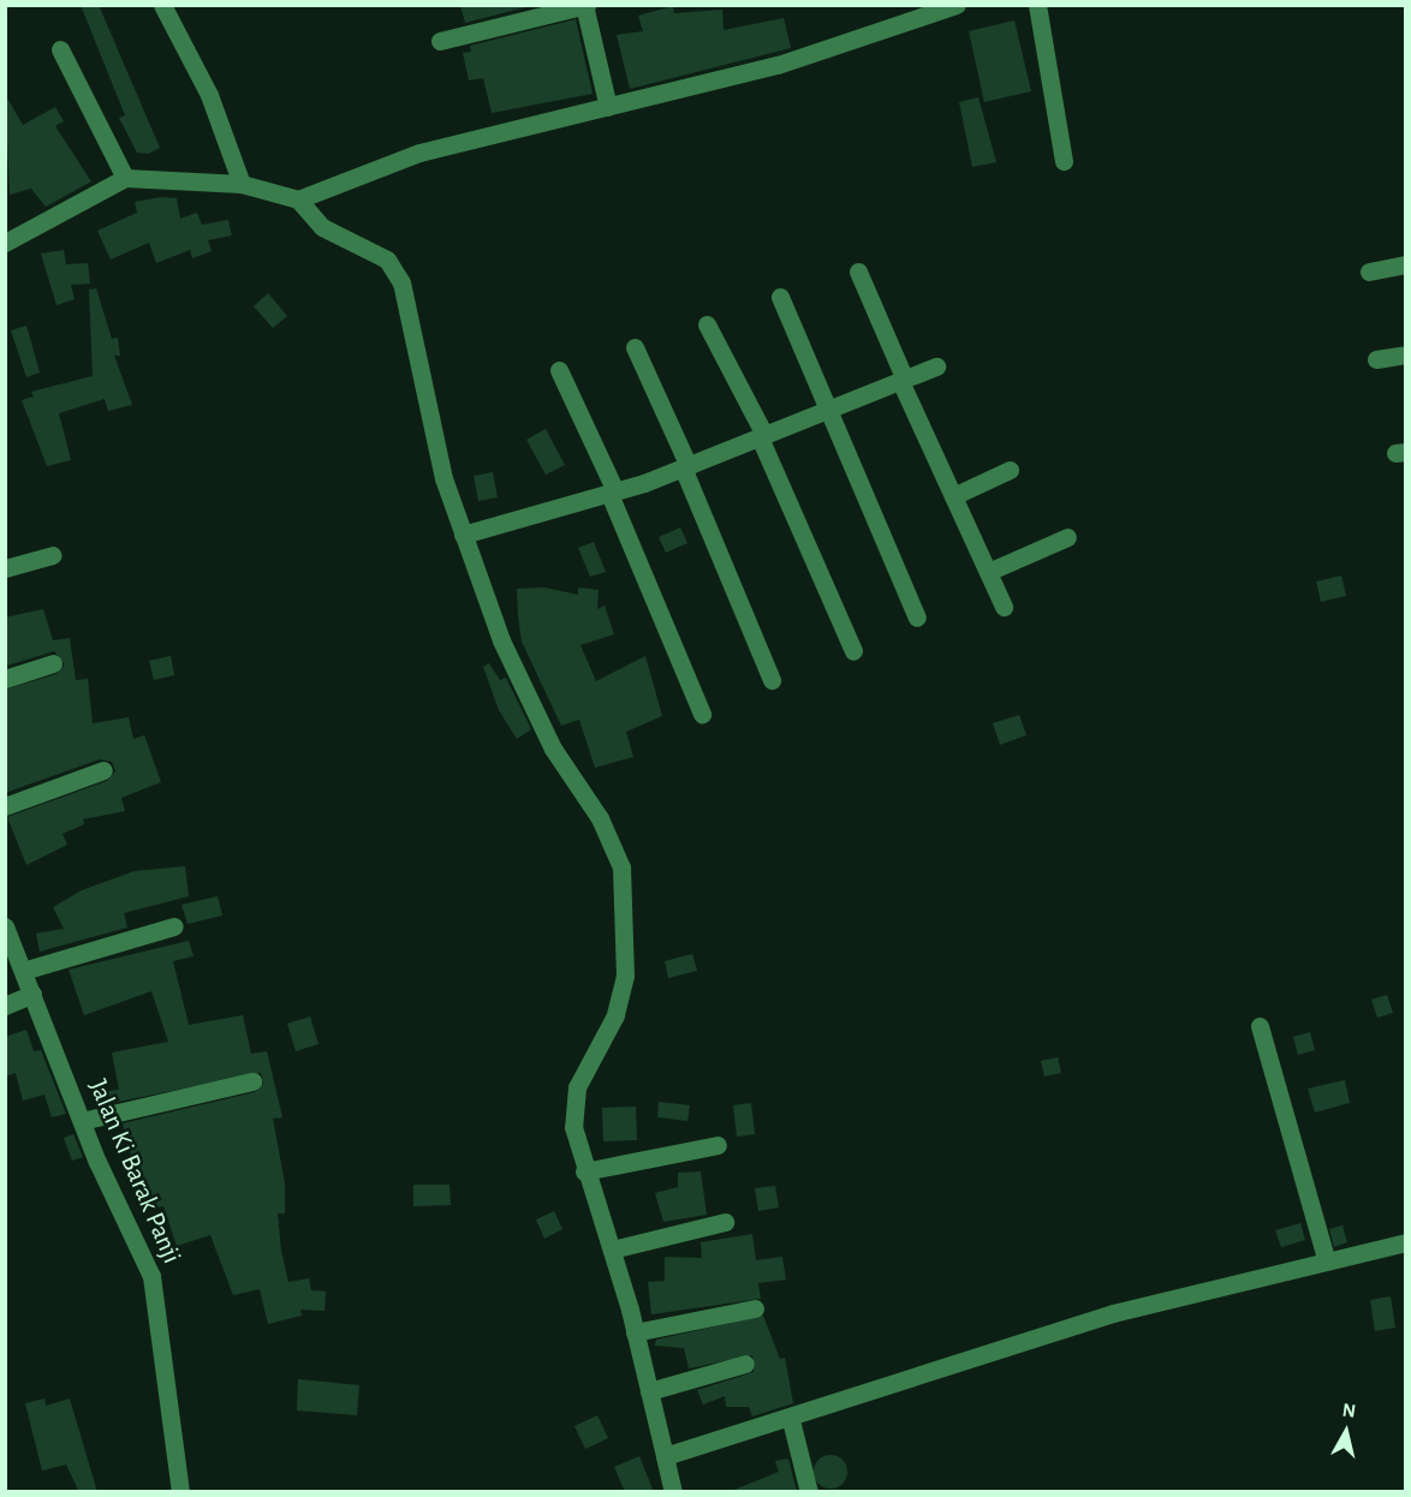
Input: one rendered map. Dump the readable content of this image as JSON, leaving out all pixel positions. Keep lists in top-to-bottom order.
{
  "streets": {
    "street": ["Jalan Ki Barak Panji"]
  },
  "north": "top"
}
